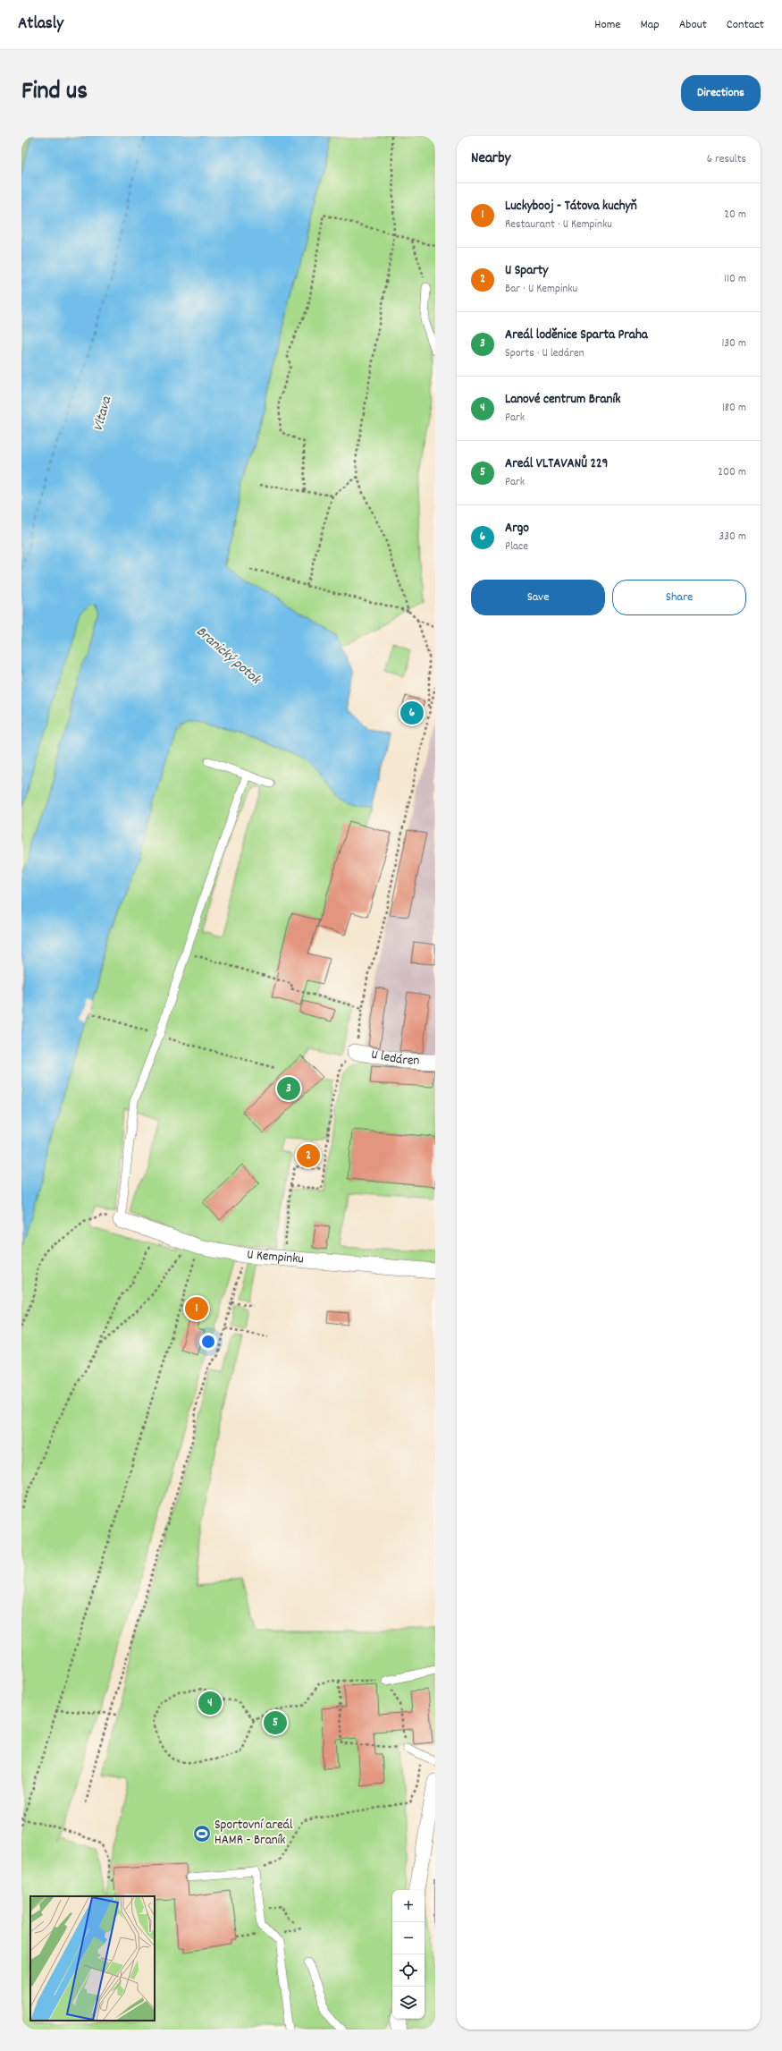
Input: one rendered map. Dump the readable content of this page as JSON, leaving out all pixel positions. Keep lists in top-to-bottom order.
{
  "streets": {
    "street": ["U ledáren", "U Kempinku"]
  },
  "water": ["Vltava", "Branický potok"],
  "places": {
    "sports": ["Sportovní areál HAMR - Braník"]
  },
  "page": {
    "header": "Atlasly",
    "nav": [
      "Home",
      "Map",
      "About",
      "Contact"
    ],
    "title": "Find us",
    "buttons": [
      "Directions",
      ["Save", "Share"]
    ],
    "heading": ["Nearby", "6 results"],
    "list": [
      {
        "mark": "1",
        "name": "Luckybooj - Tátova kuchyň",
        "note": "Restaurant · U Kempinku",
        "value": "20 m"
      },
      {
        "mark": "2",
        "name": "U Sparty",
        "note": "Bar · U Kempinku",
        "value": "110 m"
      },
      {
        "mark": "3",
        "name": "Areál loděnice Sparta Praha",
        "note": "Sports · U ledáren",
        "value": "130 m"
      },
      {
        "mark": "4",
        "name": "Lanové centrum Braník",
        "note": "Park",
        "value": "180 m"
      },
      {
        "mark": "5",
        "name": "Areál VLTAVANŮ 229",
        "note": "Park",
        "value": "200 m"
      },
      {
        "mark": "6",
        "name": "Argo",
        "note": "Place",
        "value": "330 m"
      }
    ],
    "pins": [
      "6",
      "3",
      "2",
      "1",
      "4",
      "5"
    ],
    "map_buttons": ["+", "−"]
  }
}
